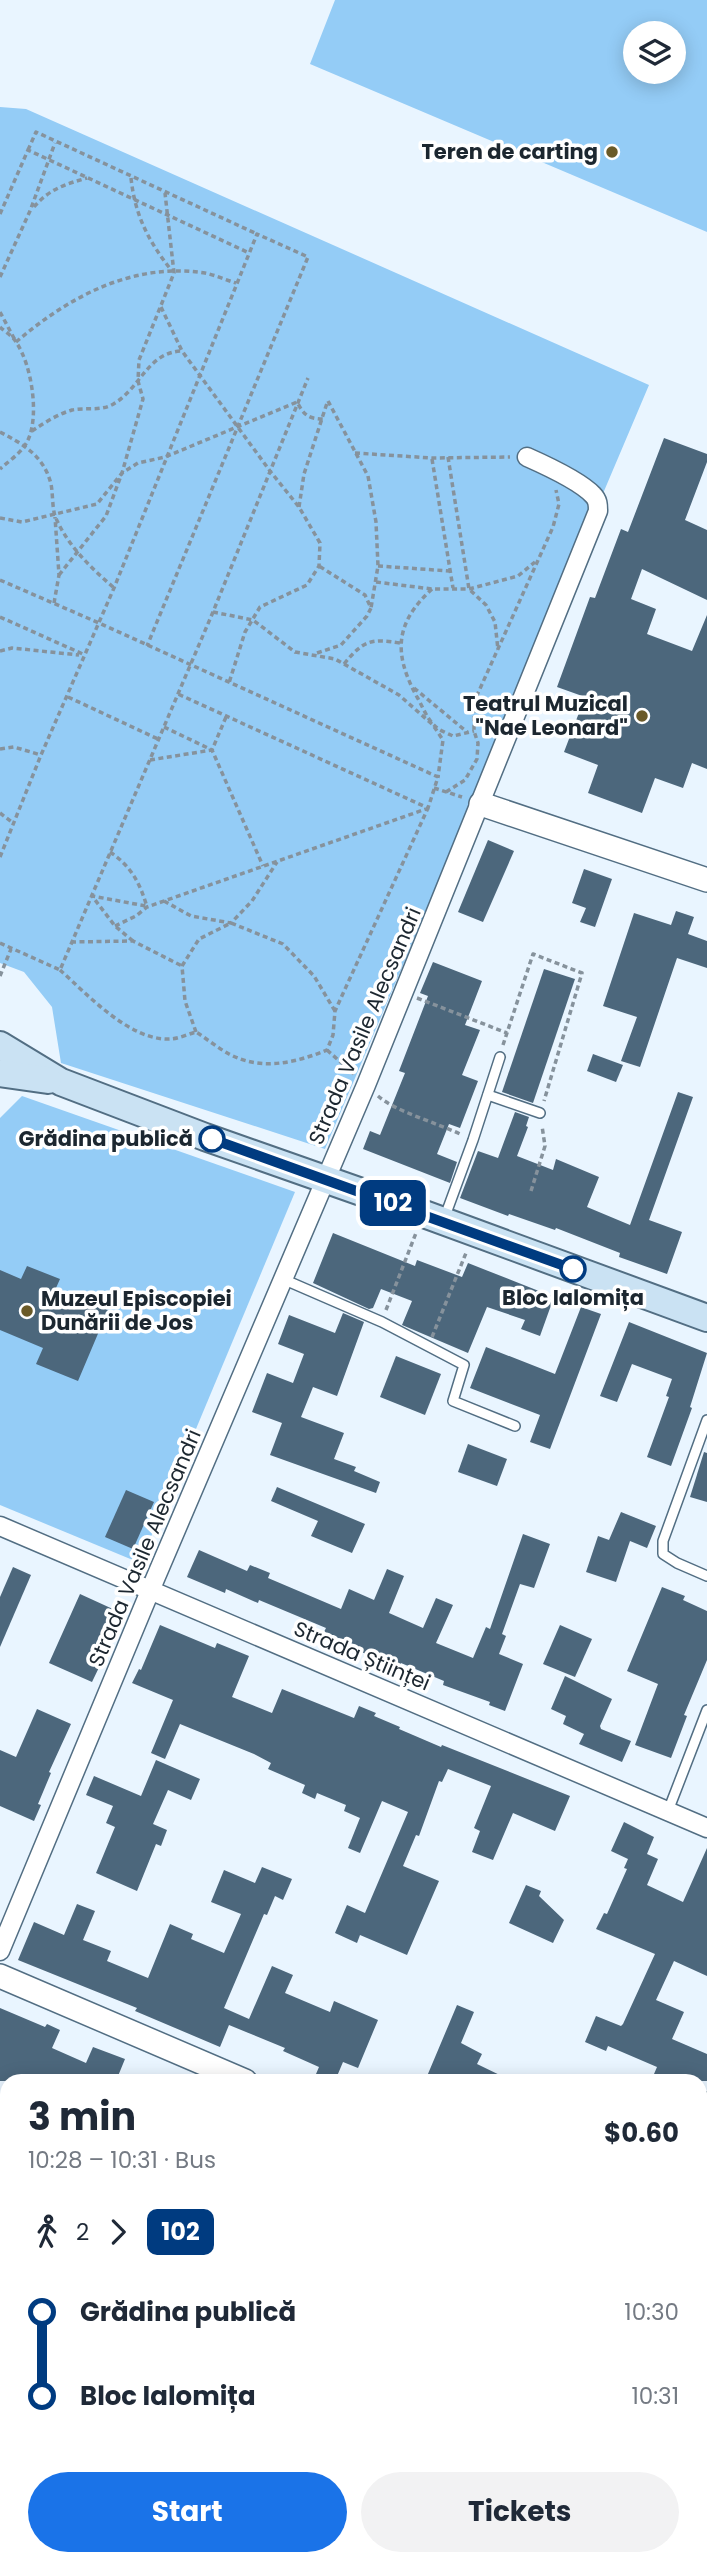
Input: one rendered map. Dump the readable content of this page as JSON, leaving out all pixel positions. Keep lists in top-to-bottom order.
{
  "streets": {
    "street": ["Strada Vasile Alecsandri", "Strada Științei"]
  },
  "crossings": [
    ["Strada Vasile Alecsandri", "Strada Științei"]
  ],
  "places": [
    "Teren de carting",
    "Teatrul Muzical \"Nae Leonard\"",
    "Grădina publică",
    "Bloc Ialomița",
    "Muzeul Episcopiei Dunării de Jos"
  ],
  "lines": ["bus line 102"],
  "page": {
    "on_map": "102",
    "heading": ["3 min", "10:28 – 10:31 · Bus", "$0.60"],
    "legs": ["2", "102"],
    "list": [
      {
        "name": "Grădina publică",
        "value": "10:30"
      },
      {
        "name": "Bloc Ialomița",
        "value": "10:31"
      }
    ],
    "buttons": ["Start", "Tickets"]
  }
}
